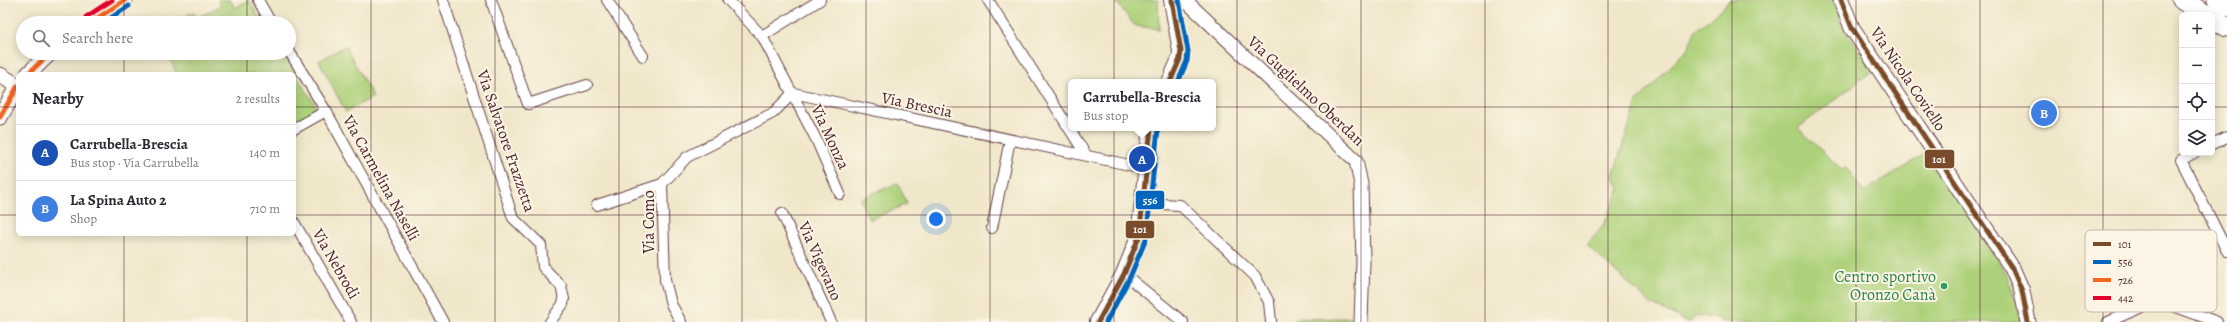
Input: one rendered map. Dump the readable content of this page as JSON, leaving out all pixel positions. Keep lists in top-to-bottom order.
{
  "streets": {
    "main road": ["Via Nicola Coviello"],
    "street": [
      "Via Guglielmo Oberdan",
      "Via Brescia",
      "Via Monza",
      "Via Salvatore Frazzetta",
      "Via Carmelina Naselli",
      "Via Como",
      "Via Vigevano",
      "Via Nebrodi"
    ]
  },
  "crossings": [
    ["Via Brescia", "Via Monza"],
    ["Via Brescia", "Via Como"],
    ["Via Monza", "Via Como"]
  ],
  "places": ["Centro sportivo Oronzo Canà"],
  "lines": [
    "transit line 101",
    "transit line 556",
    "transit line 726",
    "transit line 442"
  ],
  "legend": [
    "101",
    "556",
    "726",
    "442"
  ],
  "page": {
    "map_buttons": ["+", "−"],
    "search": "Search here",
    "heading": ["Nearby", "2 results"],
    "popup": ["Carrubella-Brescia", "Bus stop"],
    "pins": ["B", "A"],
    "list": [
      {
        "mark": "A",
        "name": "Carrubella-Brescia",
        "note": "Bus stop · Via Carrubella",
        "value": "140 m"
      },
      {
        "mark": "B",
        "name": "La Spina Auto 2",
        "note": "Shop",
        "value": "710 m"
      }
    ]
  }
}
